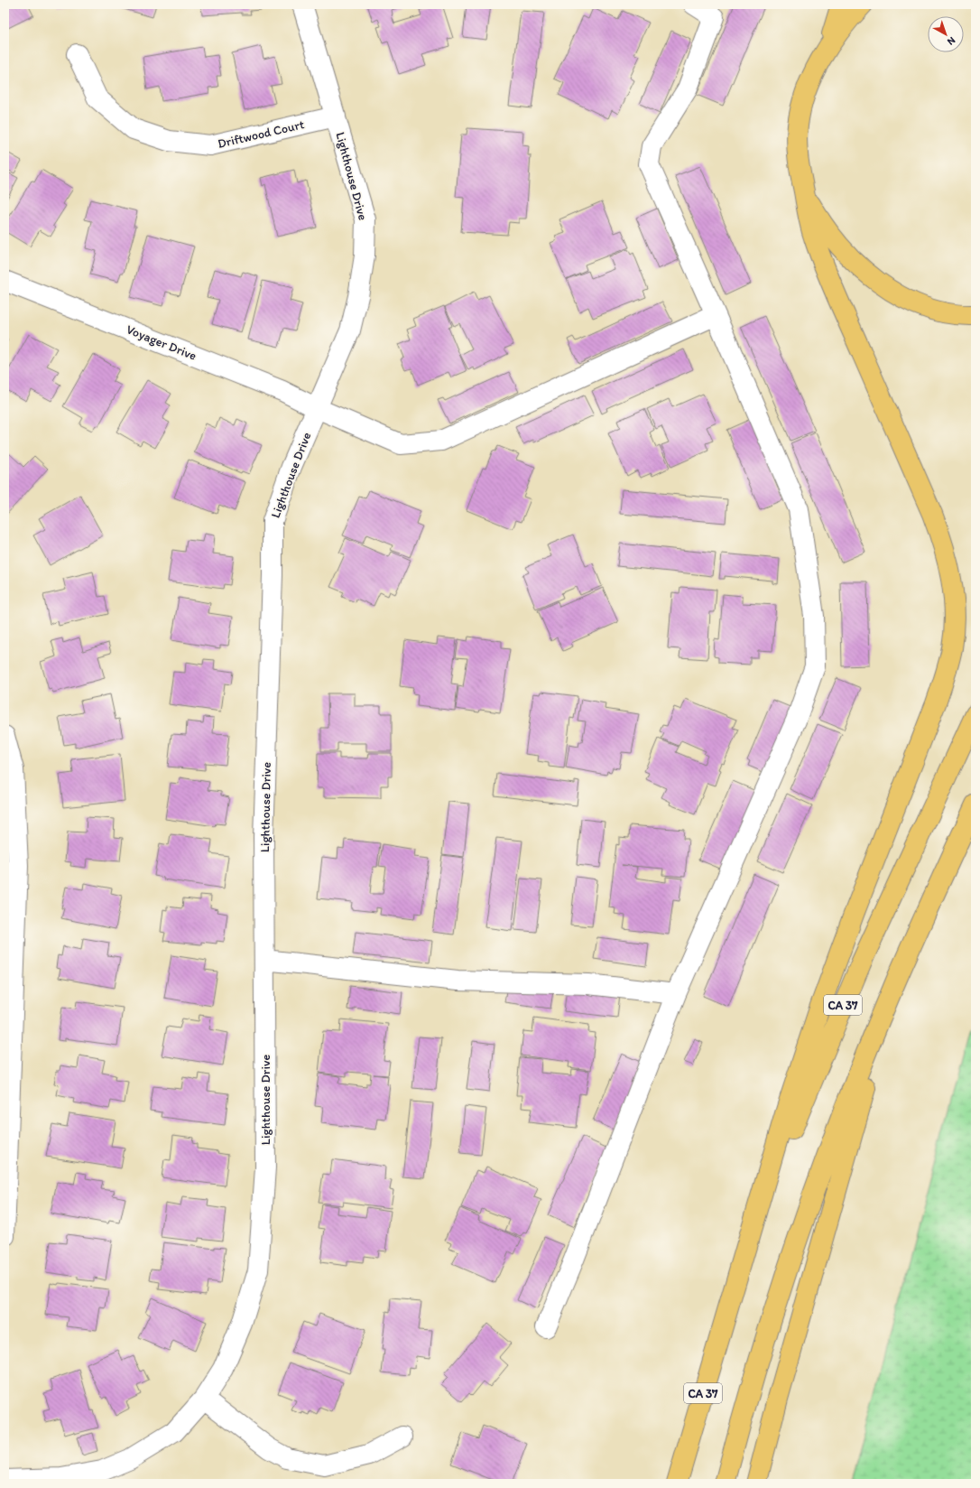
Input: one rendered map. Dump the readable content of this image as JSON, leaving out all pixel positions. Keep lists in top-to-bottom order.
{
  "streets": {
    "highway": ["CA 37"],
    "street": ["Driftwood Court", "Lighthouse Drive", "Voyager Drive"]
  },
  "crossings": [
    ["Driftwood Court", "Lighthouse Drive"],
    ["Lighthouse Drive", "Voyager Drive"]
  ],
  "north": "bottom right"
}
